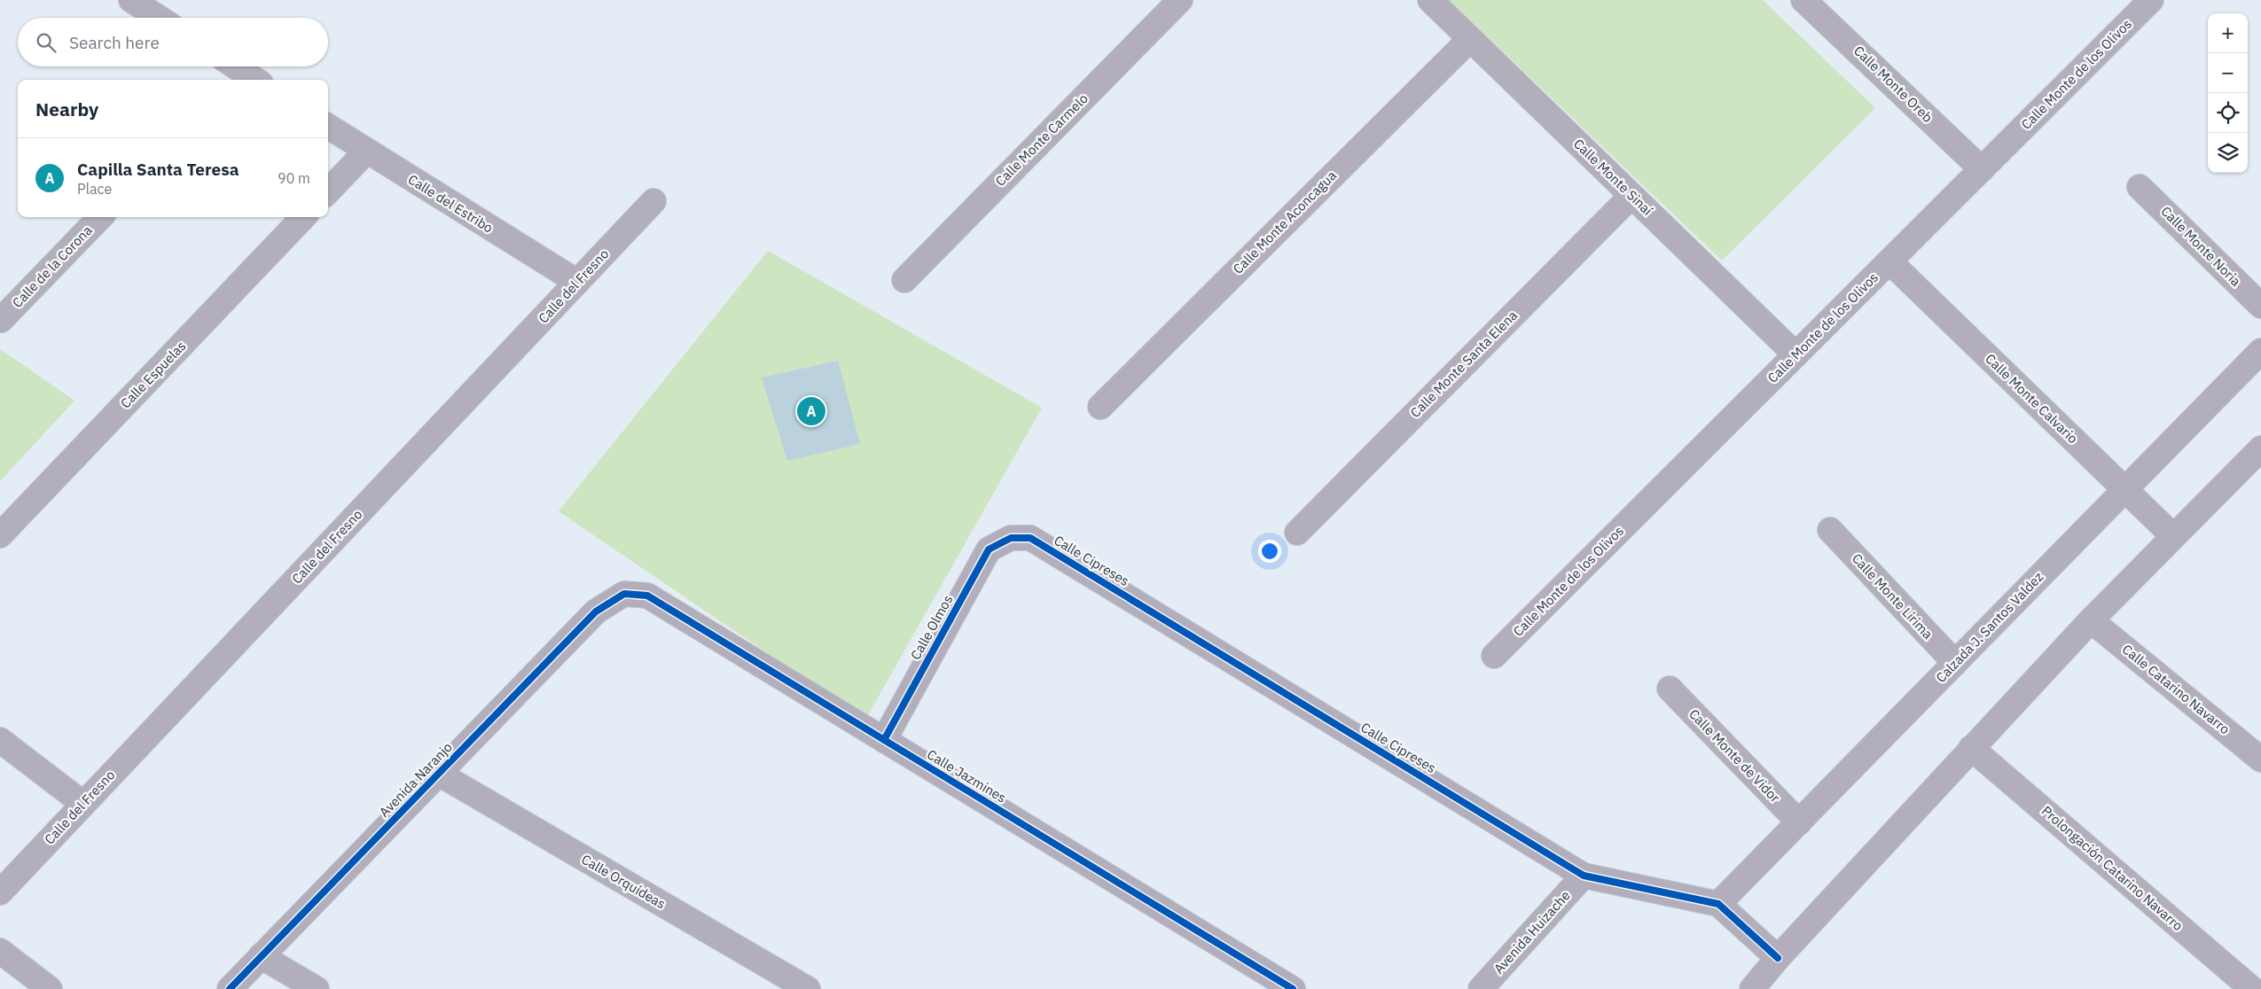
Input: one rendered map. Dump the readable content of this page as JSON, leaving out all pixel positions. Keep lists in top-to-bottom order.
{
  "streets": {
    "street": [
      "Calle Monte de los Olivos",
      "Calle Monte Oreb",
      "Calle Monte Carmelo",
      "Calle Monte Sinaí",
      "Calle del Estribo",
      "Calle Monte Aconcagua",
      "Calle Monte Noria",
      "Calle de la Corona",
      "Calle del Fresno",
      "Calle Monte Santa Elena",
      "Calle Espuelas",
      "Calle Monte Calvario",
      "Calle Cipreses",
      "Calle Monte Lirima",
      "Calle Olmos",
      "Calzada J. Santos Valdez",
      "Calle Catarino Navarro",
      "Calle Monte de Vidor",
      "Calle Jazmines",
      "Avenida Naranjo",
      "Prolongación Catarino Navarro",
      "Calle Orquídeas",
      "Avenida Huizache"
    ]
  },
  "crossings": [
    ["Calle Monte de los Olivos", "Calle Monte Oreb"],
    ["Calle Monte de los Olivos", "Calle Monte Sinaí"],
    ["Calle Monte de los Olivos", "Calle Monte Calvario"],
    ["Calle Monte Sinaí", "Calle Monte Aconcagua"],
    ["Calle Monte Sinaí", "Calle Monte Santa Elena"],
    ["Calle del Estribo", "Calle del Fresno"],
    ["Calle Monte Calvario", "Calzada J. Santos Valdez"],
    ["Calle Cipreses", "Calle Olmos"],
    ["Calle Cipreses", "Calzada J. Santos Valdez"],
    ["Calle Cipreses", "Avenida Huizache"],
    ["Calle Monte Lirima", "Calzada J. Santos Valdez"],
    ["Calle Olmos", "Calle Jazmines"],
    ["Calzada J. Santos Valdez", "Calle Monte de Vidor"],
    ["Calle Jazmines", "Avenida Naranjo"],
    ["Avenida Naranjo", "Calle Orquídeas"]
  ],
  "page": {
    "map_buttons": ["+", "−"],
    "search": "Search here",
    "heading": "Nearby",
    "list": [
      {
        "mark": "A",
        "name": "Capilla Santa Teresa",
        "note": "Place",
        "value": "90 m"
      }
    ],
    "pins": "A"
  }
}
